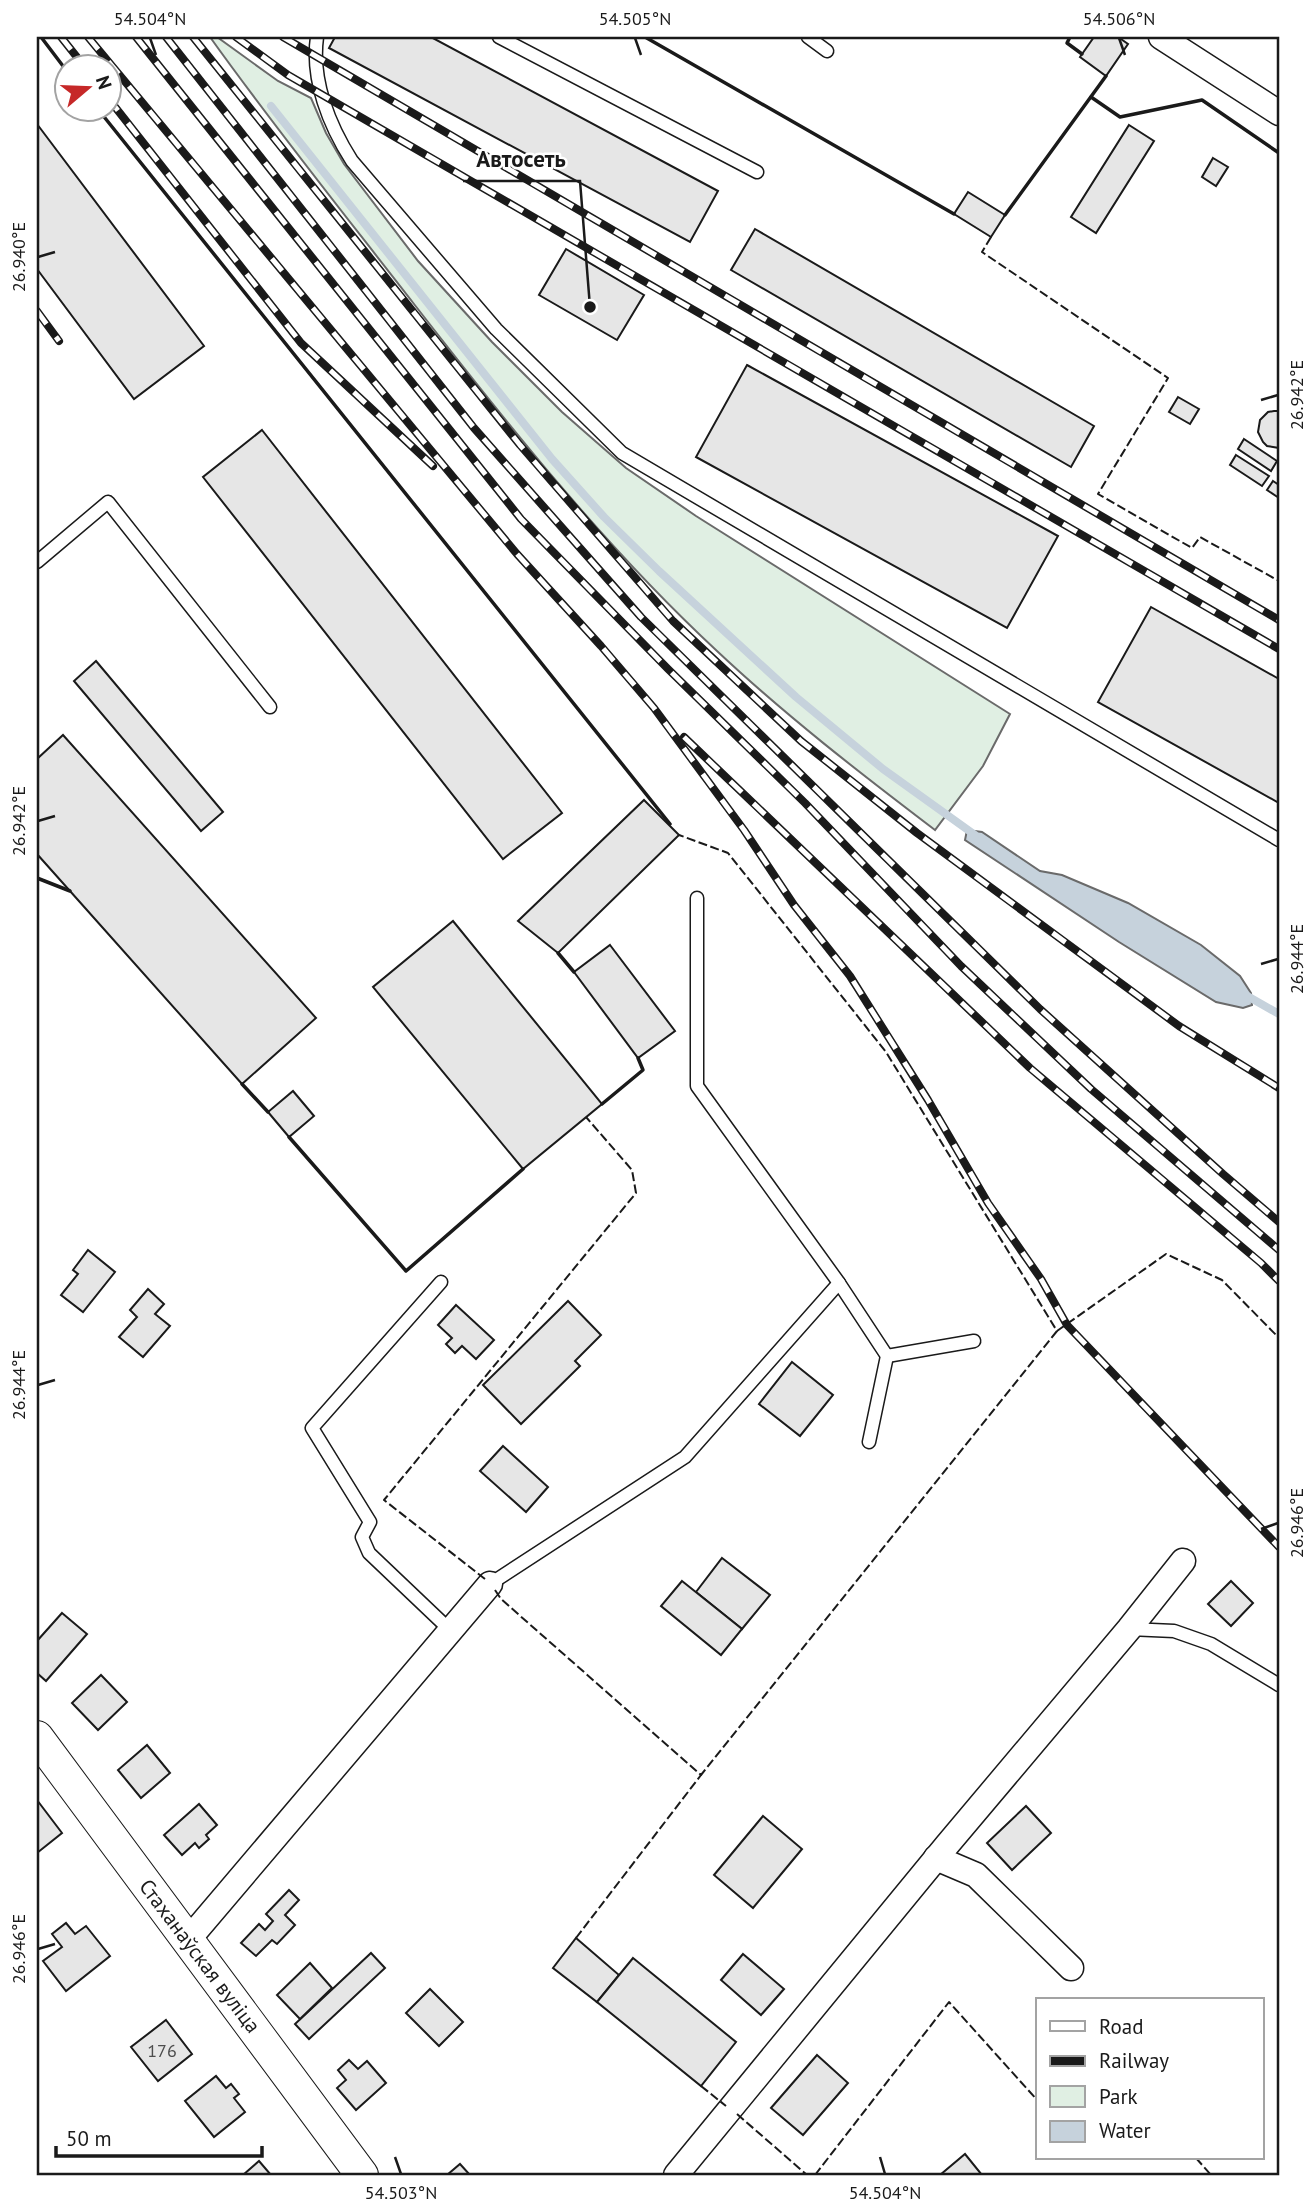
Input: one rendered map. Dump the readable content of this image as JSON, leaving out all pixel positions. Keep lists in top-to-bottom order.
{
  "streets": {
    "street": ["Стаханаўская вуліца"]
  },
  "places": ["Автосеть"],
  "house_numbers": ["176"],
  "legend": [
    "Road",
    "Railway",
    "Park",
    "Water"
  ],
  "scale_bar": "50 m",
  "north": "right",
  "coordinates": [
    "54.504°N",
    "54.505°N",
    "54.506°N",
    "26.940°E",
    "26.942°E",
    "26.944°E",
    "26.946°E",
    "54.503°N"
  ]
}
